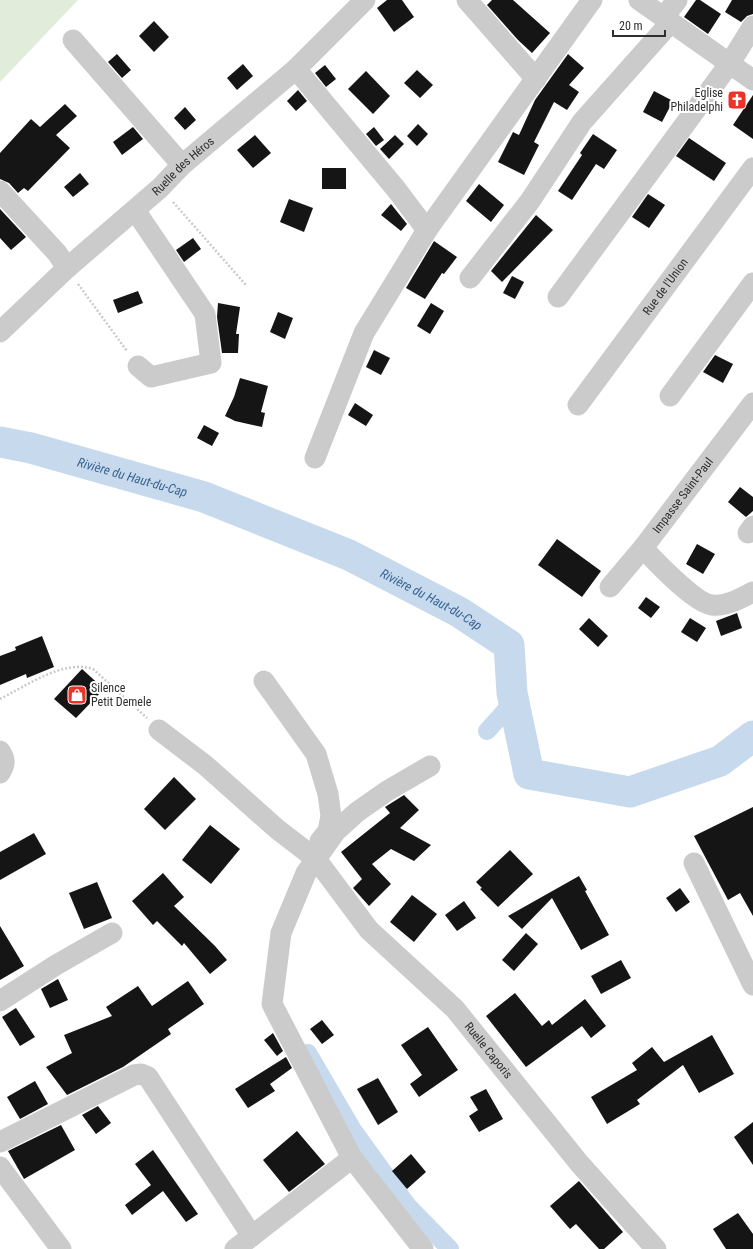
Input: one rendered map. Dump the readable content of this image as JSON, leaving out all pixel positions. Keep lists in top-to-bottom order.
{
  "streets": {
    "street": [
      "Ruelle des Héros",
      "Rue de l'Union",
      "Impasse Saint-Paul",
      "Ruelle Caporis"
    ]
  },
  "water": ["Rivière du Haut-du-Cap"],
  "places": {
    "church": ["Eglise Philadelphi"],
    "shop": ["Silence Petit Demele"]
  },
  "scale_bar": "20 m"
}
